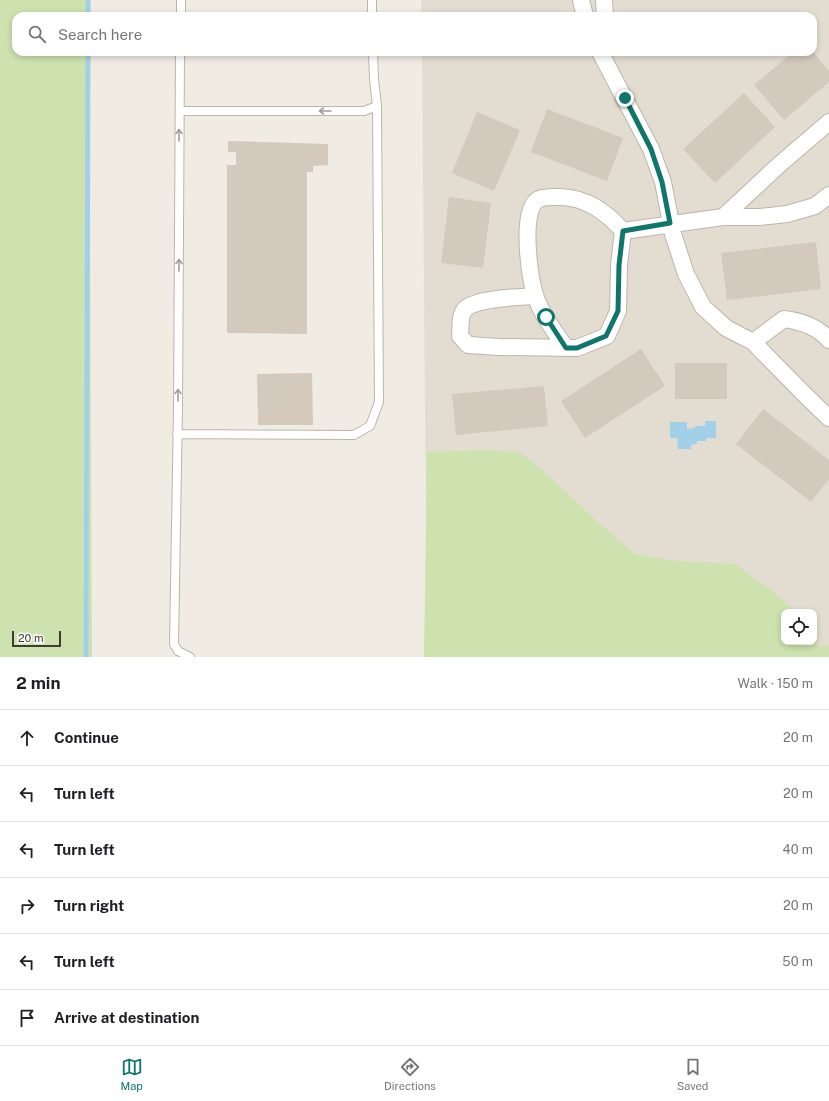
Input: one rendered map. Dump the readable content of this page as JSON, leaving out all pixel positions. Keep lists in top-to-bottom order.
{
  "scale_bar": "20 m",
  "page": {
    "search": "Search here",
    "scale": "20 m",
    "heading": ["2 min", "Walk · 150 m"],
    "list": [
      ["Continue", "20 m"],
      ["Turn left", "20 m"],
      ["Turn left", "40 m"],
      ["Turn right", "20 m"],
      ["Turn left", "50 m"],
      "Arrive at destination"
    ],
    "nav": ["Map", "Directions", "Saved"]
  }
}
